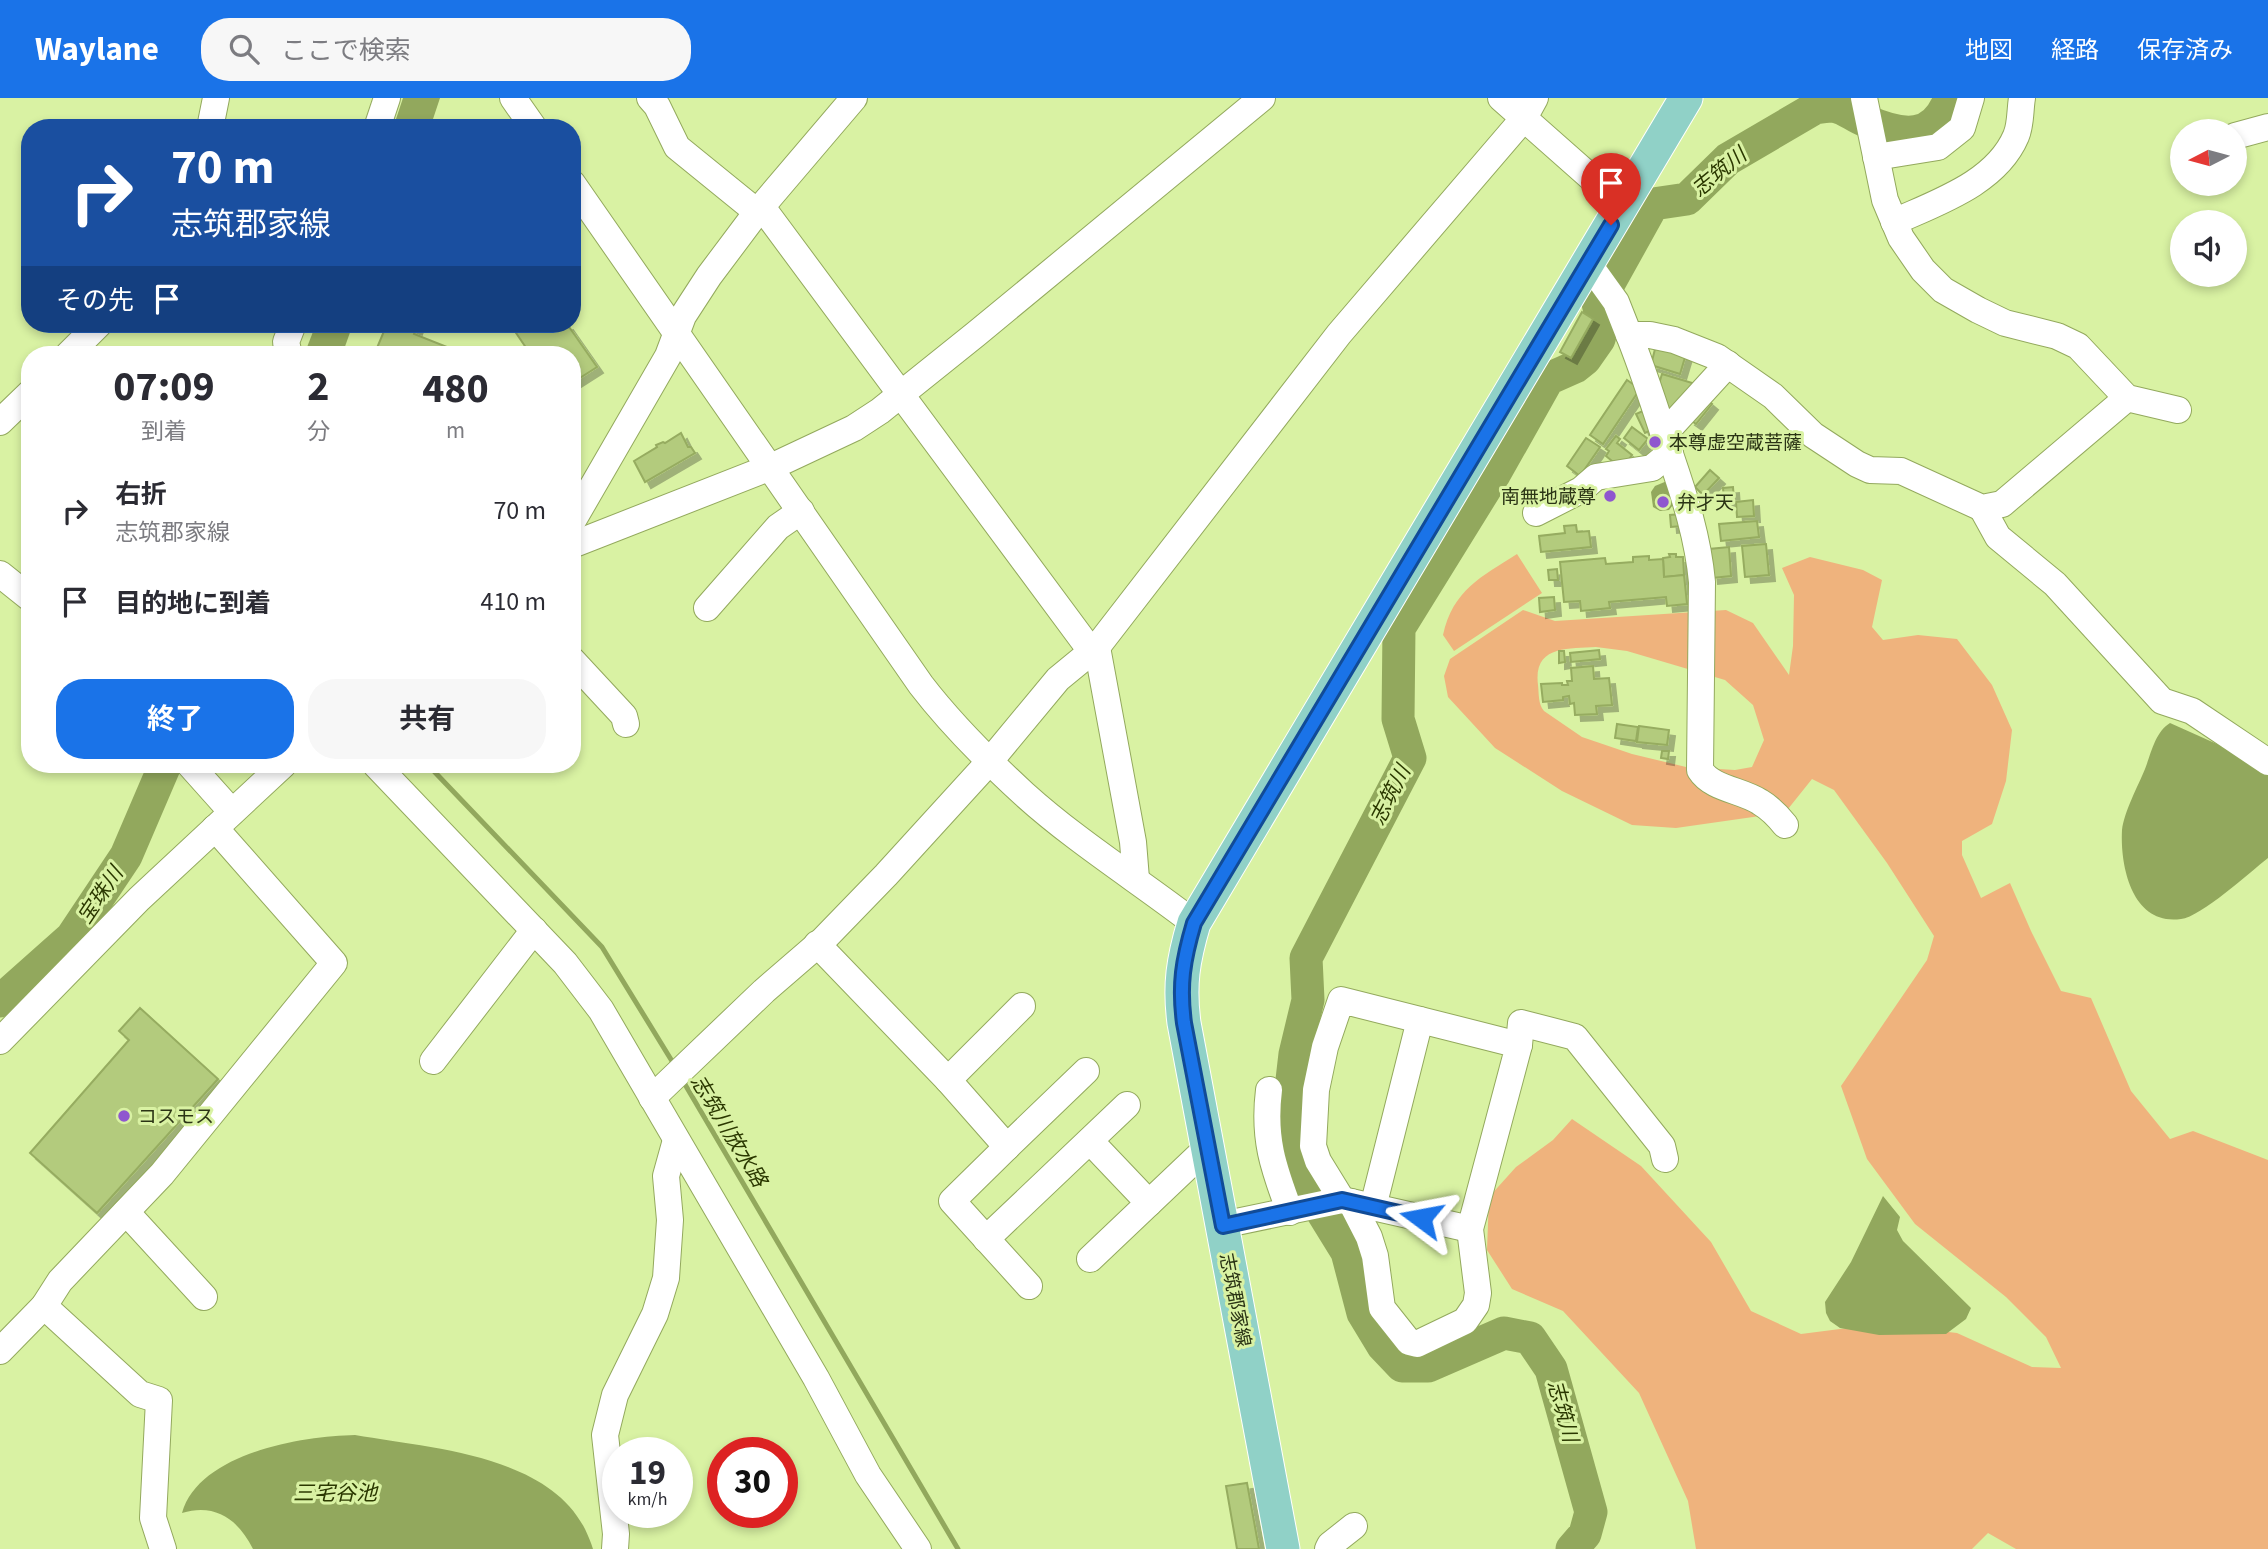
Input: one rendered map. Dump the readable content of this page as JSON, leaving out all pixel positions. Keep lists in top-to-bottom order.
{
  "streets": {
    "main road": ["志筑郡家線"]
  },
  "water": [
    "志筑川",
    "宝珠川",
    "志筑川放水路",
    "三宅谷池"
  ],
  "places": [
    "本尊虚空蔵菩薩",
    "南無地蔵尊",
    "弁才天",
    "コスモス"
  ],
  "north": "left",
  "page": {
    "header": "Waylane",
    "search": "ここで検索",
    "nav": ["地図", "経路", "保存済み"],
    "turn": ["70 m", "志筑郡家線"],
    "then": "その先",
    "eta": [
      "07:09",
      "到着",
      "2",
      "分",
      "480",
      "m"
    ],
    "list": [
      {
        "name": "右折",
        "note": "志筑郡家線",
        "value": "70 m"
      },
      {
        "name": "目的地に到着",
        "value": "410 m"
      }
    ],
    "buttons": ["終了", "共有"],
    "speed": "19 km/h",
    "limit": "30"
  }
}
